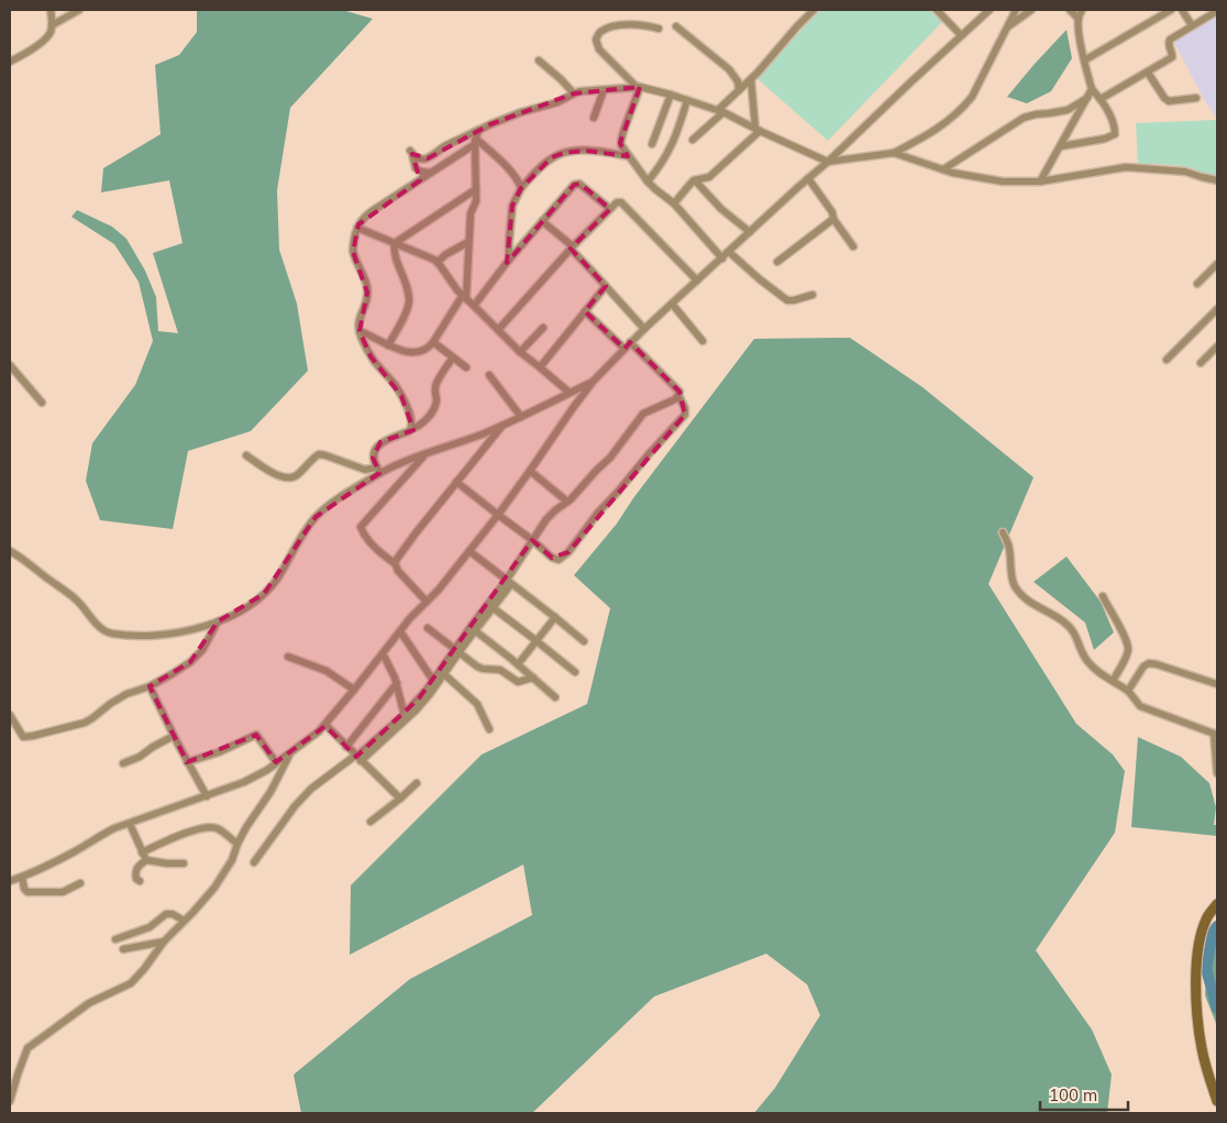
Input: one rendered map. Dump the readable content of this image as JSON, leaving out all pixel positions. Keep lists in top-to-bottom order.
{
  "scale_bar": "100 m"
}
